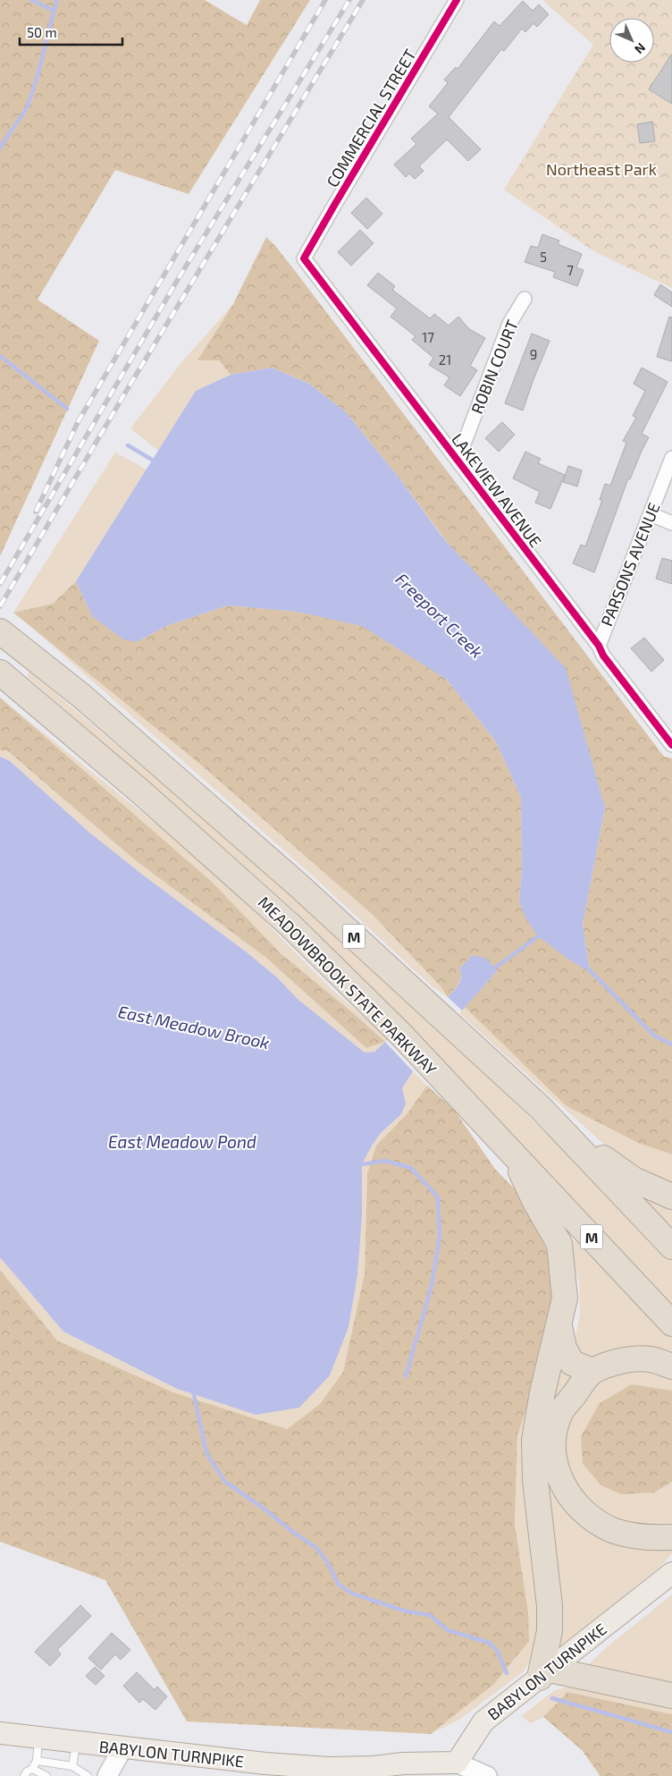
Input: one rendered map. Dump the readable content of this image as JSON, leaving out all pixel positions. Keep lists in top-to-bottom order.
{
  "streets": {
    "highway": ["M", "MEADOWBROOK STATE PARKWAY"],
    "main road": ["BABYLON TURNPIKE"],
    "street": [
      "COMMERCIAL STREET",
      "ROBIN COURT",
      "LAKEVIEW AVENUE",
      "PARSONS AVENUE"
    ]
  },
  "crossings": [
    ["COMMERCIAL STREET", "LAKEVIEW AVENUE"],
    ["ROBIN COURT", "LAKEVIEW AVENUE"],
    ["LAKEVIEW AVENUE", "PARSONS AVENUE"]
  ],
  "water": ["Freeport Creek", "East Meadow Brook", "East Meadow Pond"],
  "parks": ["Northeast Park"],
  "house_numbers": [
    "5",
    "7",
    "17",
    "9",
    "21"
  ],
  "scale_bar": "50 m",
  "north": "bottom right"
}
